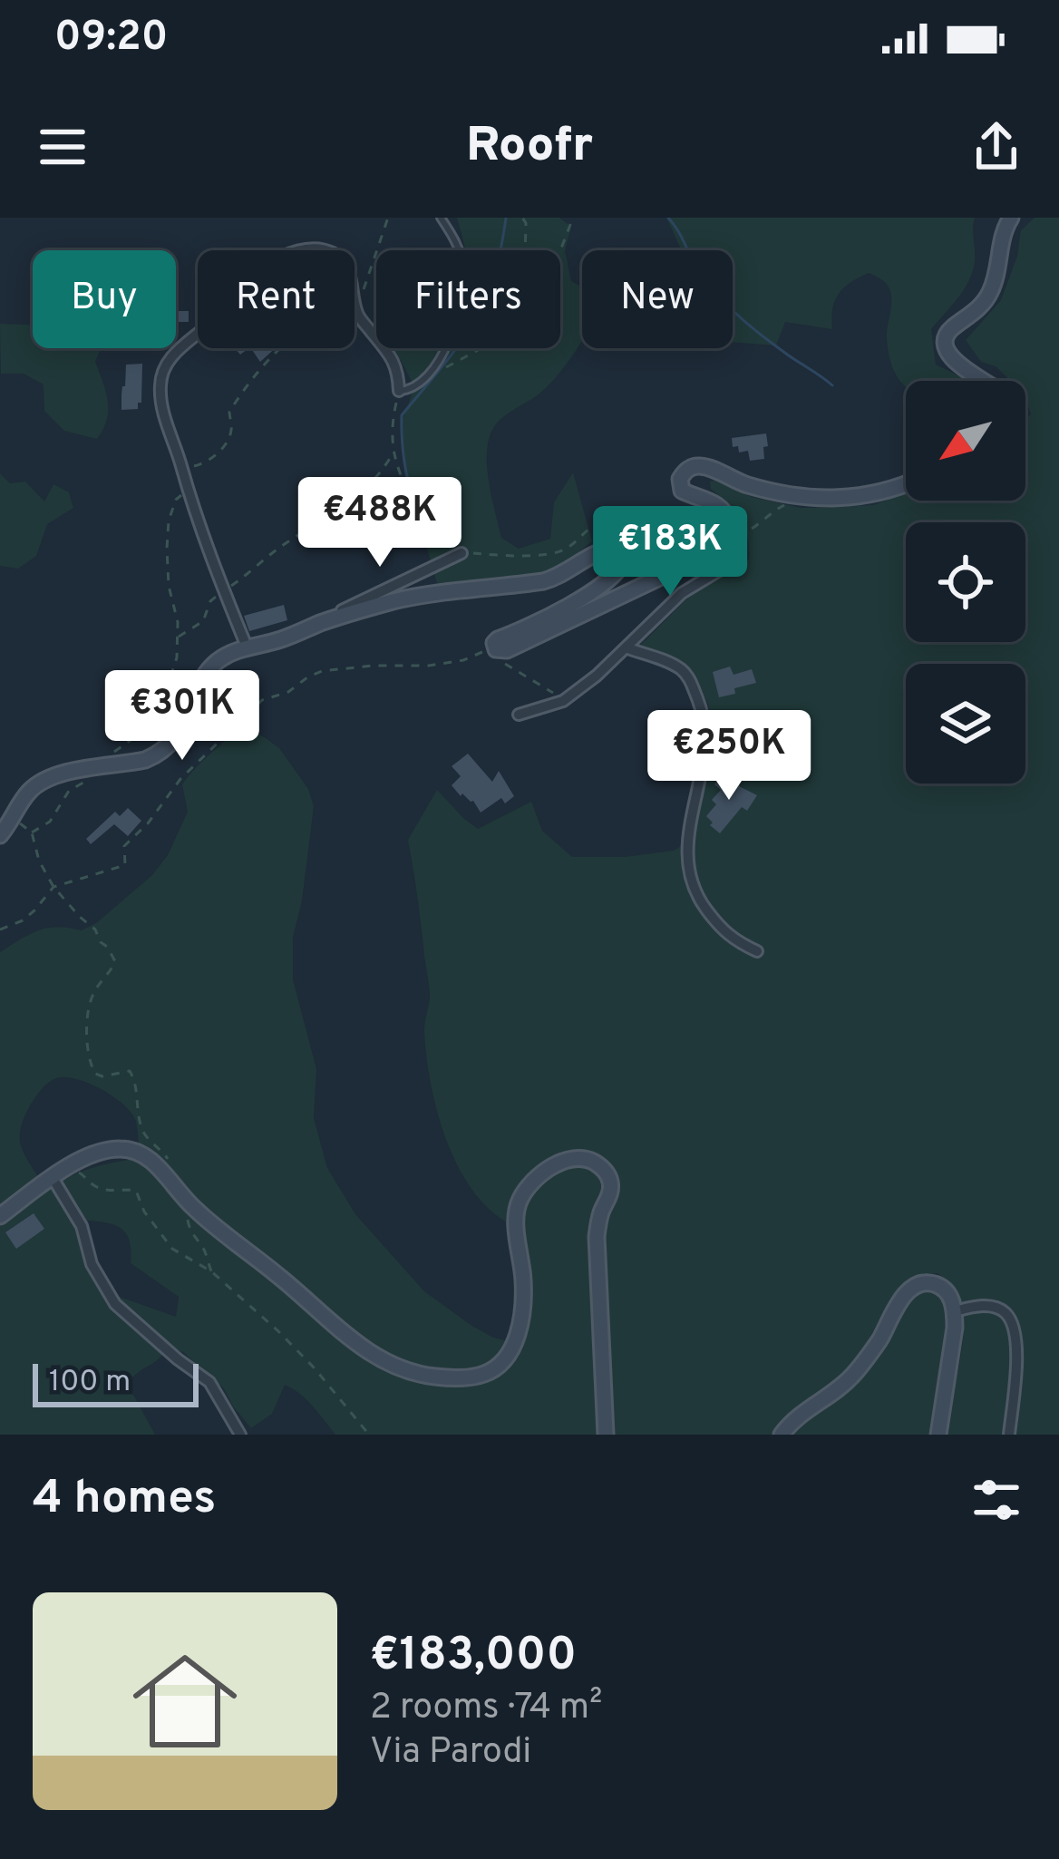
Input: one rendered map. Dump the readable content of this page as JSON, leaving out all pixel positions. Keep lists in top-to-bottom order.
{
  "scale_bar": "100 m",
  "north": "bottom left",
  "page": {
    "status": "09:20",
    "header": "Roofr",
    "chip": [
      "Buy",
      "Rent",
      "Filters",
      "New"
    ],
    "price": [
      "€488K",
      "€183K",
      "€301K",
      "€250K"
    ],
    "scale": "100 m",
    "heading": "4 homes",
    "list": [
      {
        "name": "€183,000",
        "note": "2 rooms · 74 m² · Via Parodi"
      }
    ]
  }
}
